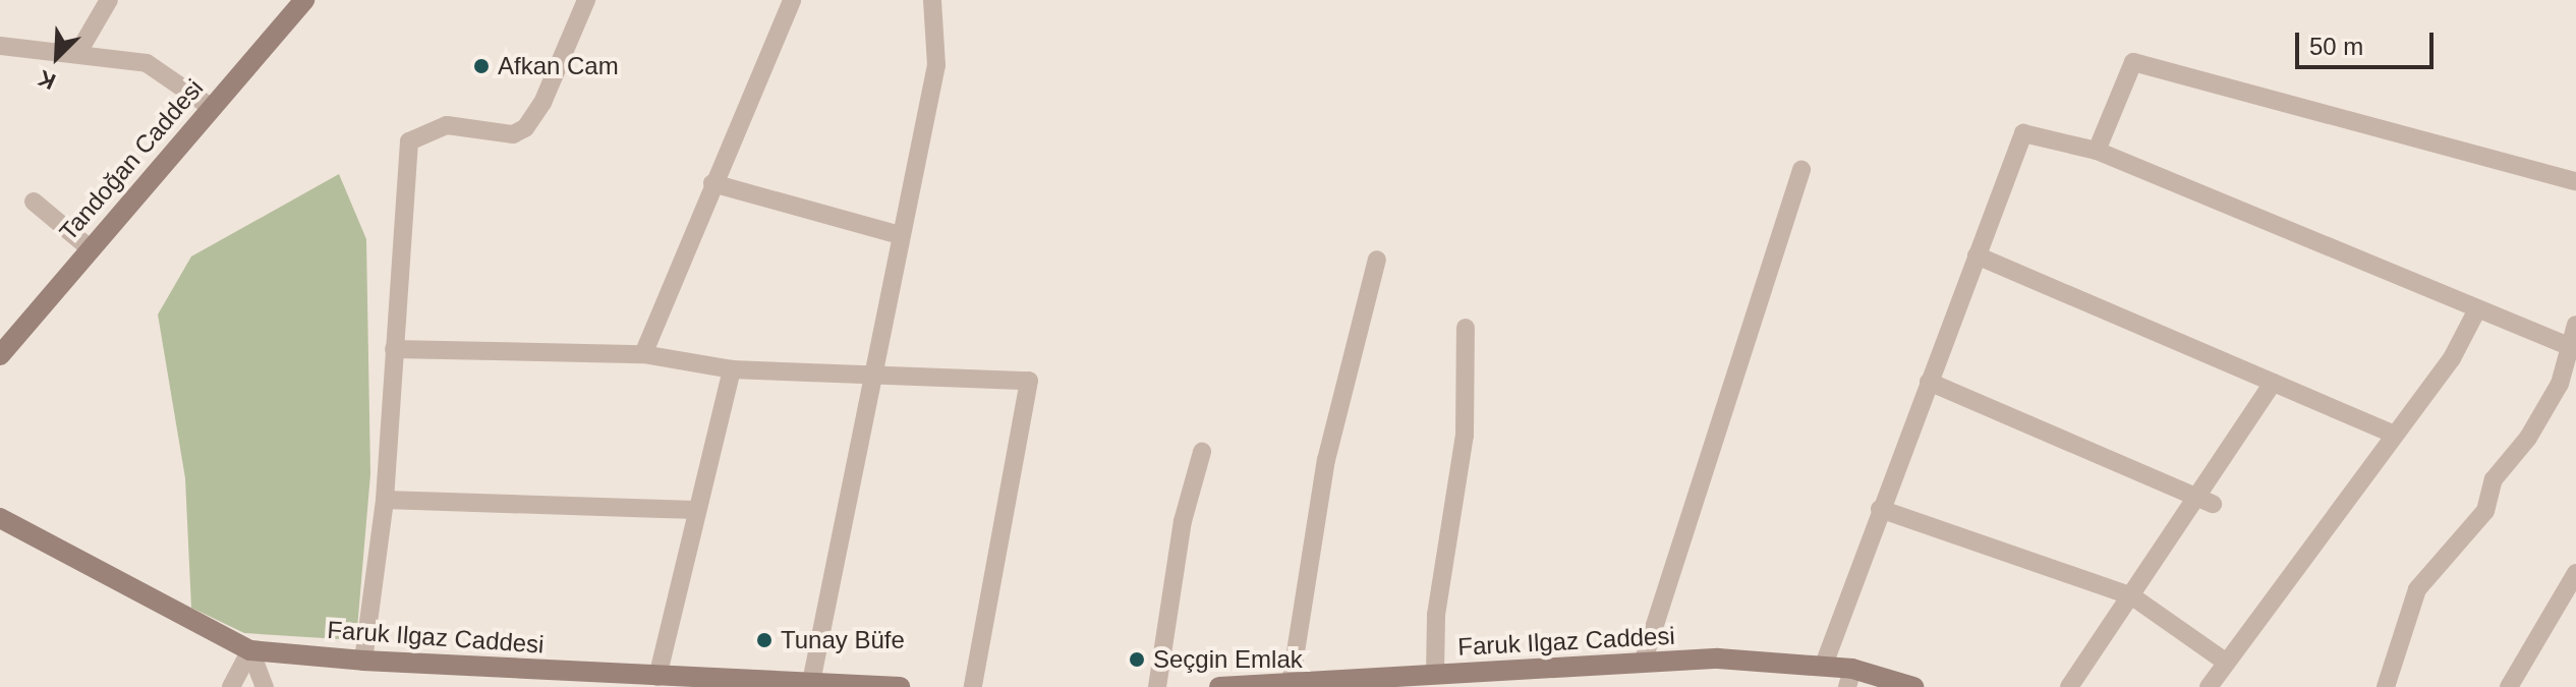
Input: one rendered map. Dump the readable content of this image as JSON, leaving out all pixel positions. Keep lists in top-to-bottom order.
{
  "streets": {
    "street": ["Tandoğan Caddesi", "Faruk Ilgaz Caddesi"]
  },
  "places": ["Afkan Cam", "Tunay Büfe", "Seçgin Emlak"],
  "scale_bar": "50 m",
  "north": "bottom left"
}
